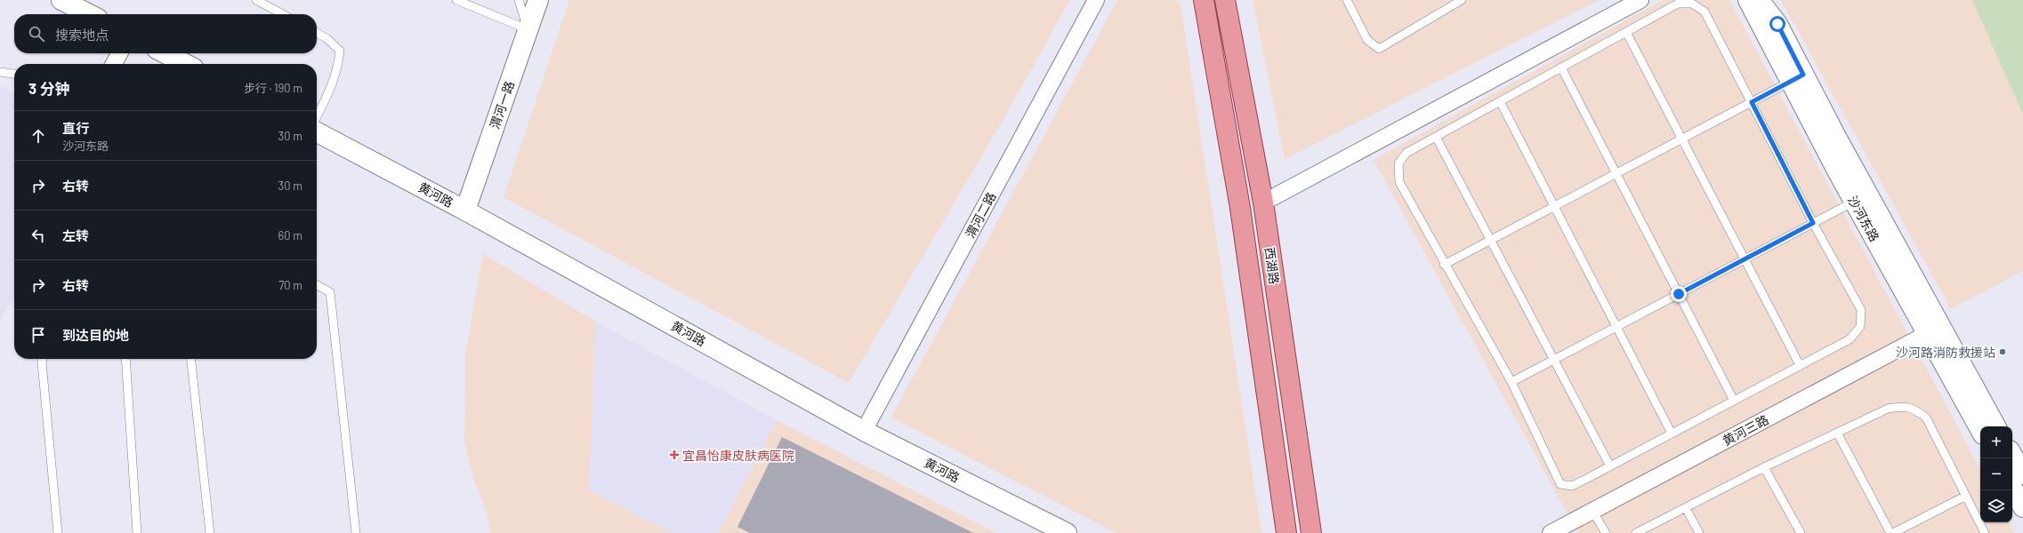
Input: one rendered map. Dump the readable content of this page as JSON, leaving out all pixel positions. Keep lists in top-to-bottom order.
{
  "streets": {
    "main road": [
      "渭河一路",
      "黄河路",
      "沙河东路",
      "西湖路"
    ],
    "street": ["渭河二路", "黄河三路"]
  },
  "crossings": [
    ["渭河一路", "黄河路"],
    ["黄河路", "渭河二路"],
    ["沙河东路", "黄河三路"]
  ],
  "places": {
    "other": ["沙河路消防救援站"],
    "health": ["宜昌怡康皮肤病医院"]
  },
  "page": {
    "search": "搜索地点",
    "heading": ["3 分钟", "步行 · 190 m"],
    "list": [
      ["直行", "沙河东路", "30 m"],
      ["右转", "30 m"],
      ["左转", "60 m"],
      ["右转", "70 m"],
      "到达目的地"
    ],
    "map_buttons": ["+", "−"]
  }
}
